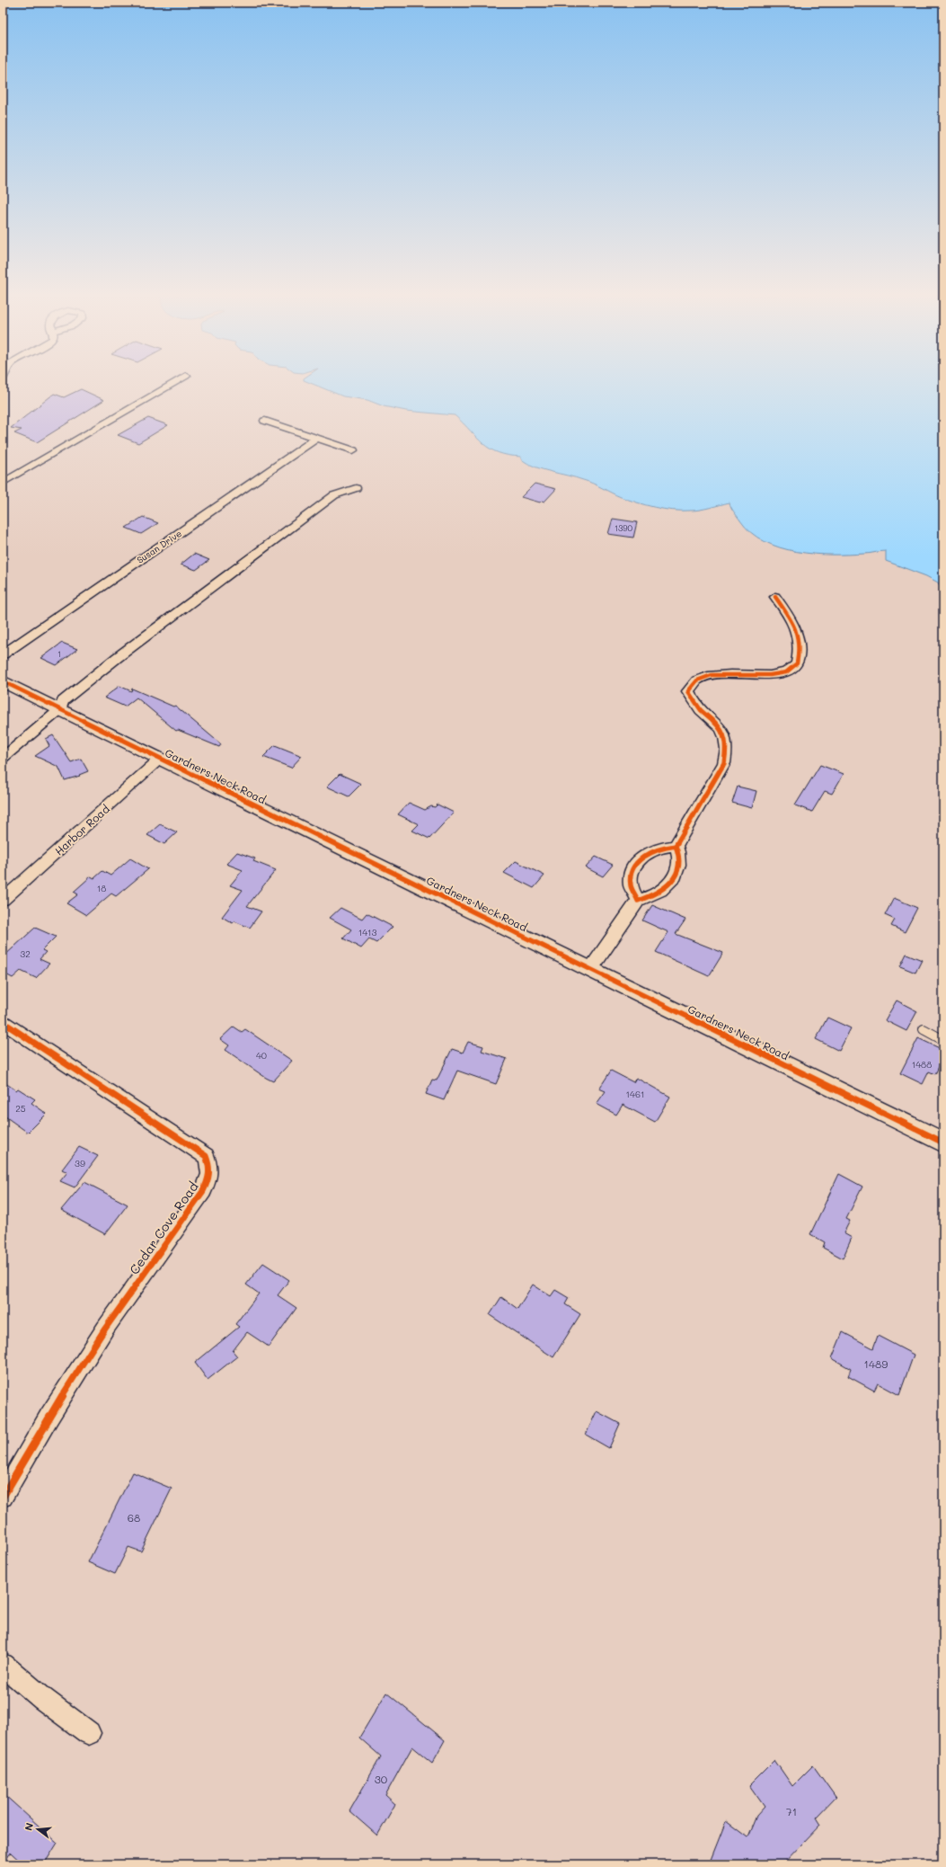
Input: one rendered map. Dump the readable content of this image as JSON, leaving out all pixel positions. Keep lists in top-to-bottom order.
{
  "streets": {
    "street": [
      "Susan Drive",
      "Gardners Neck Road",
      "Harbor Road",
      "Cedar Cove Road"
    ]
  },
  "crossings": [
    ["Gardners Neck Road", "Harbor Road"]
  ],
  "house_numbers": [
    "1390",
    "1",
    "18",
    "1413",
    "32",
    "40",
    "1488",
    "1461",
    "25",
    "39",
    "1489",
    "68",
    "30",
    "71"
  ],
  "north": "left"
}
